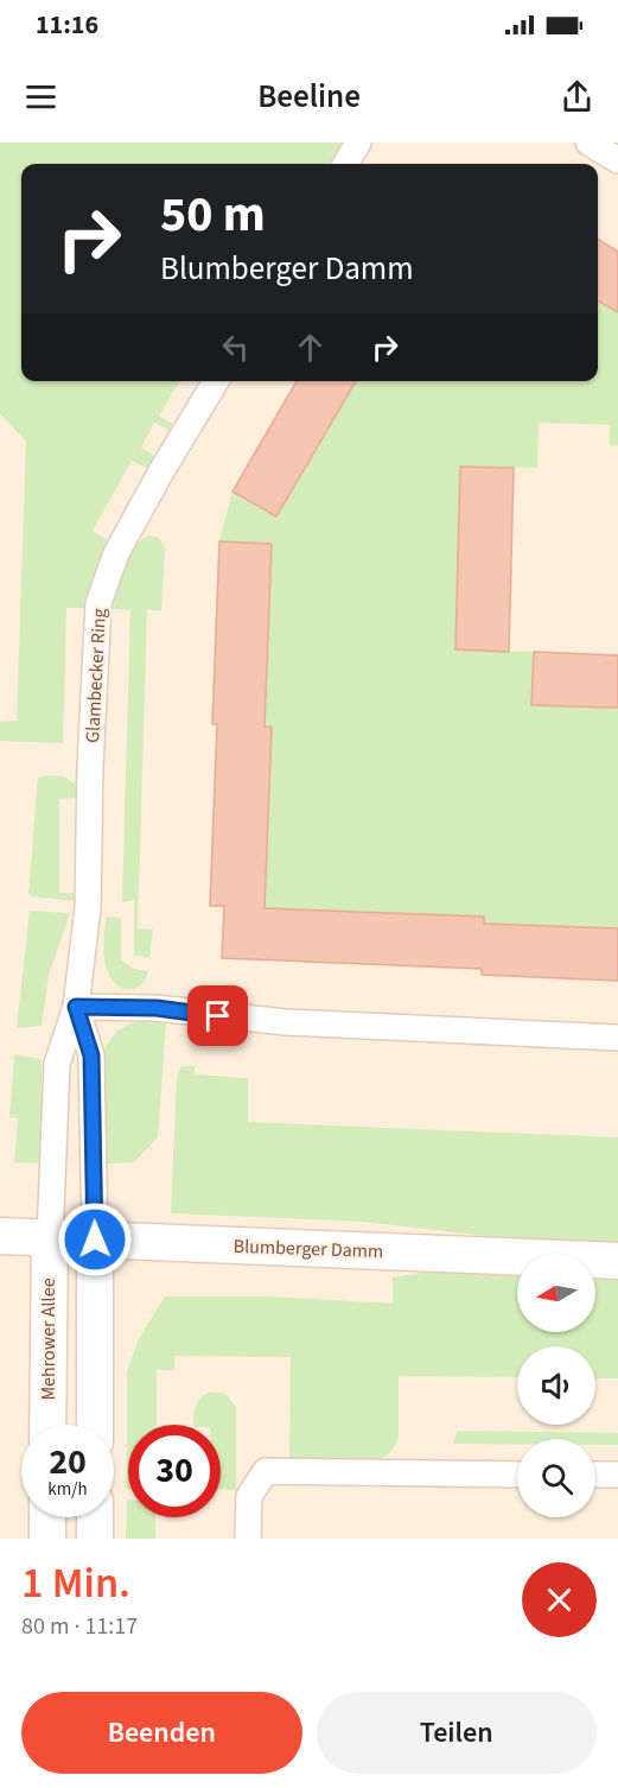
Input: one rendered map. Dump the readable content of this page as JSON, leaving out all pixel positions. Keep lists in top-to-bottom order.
{
  "streets": {
    "main road": ["Blumberger Damm", "Mehrower Allee"],
    "street": ["Glambecker Ring"]
  },
  "crossings": [
    ["Glambecker Ring", "Blumberger Damm"],
    ["Glambecker Ring", "Mehrower Allee"],
    ["Blumberger Damm", "Mehrower Allee"]
  ],
  "north": "left",
  "page": {
    "status": "11:16",
    "header": "Beeline",
    "turn": ["50 m", "Blumberger Damm"],
    "speed": "20 km/h",
    "limit": "30",
    "heading": ["1 Min.", "80 m · 11:17"],
    "buttons": ["Beenden", "Teilen"]
  }
}
